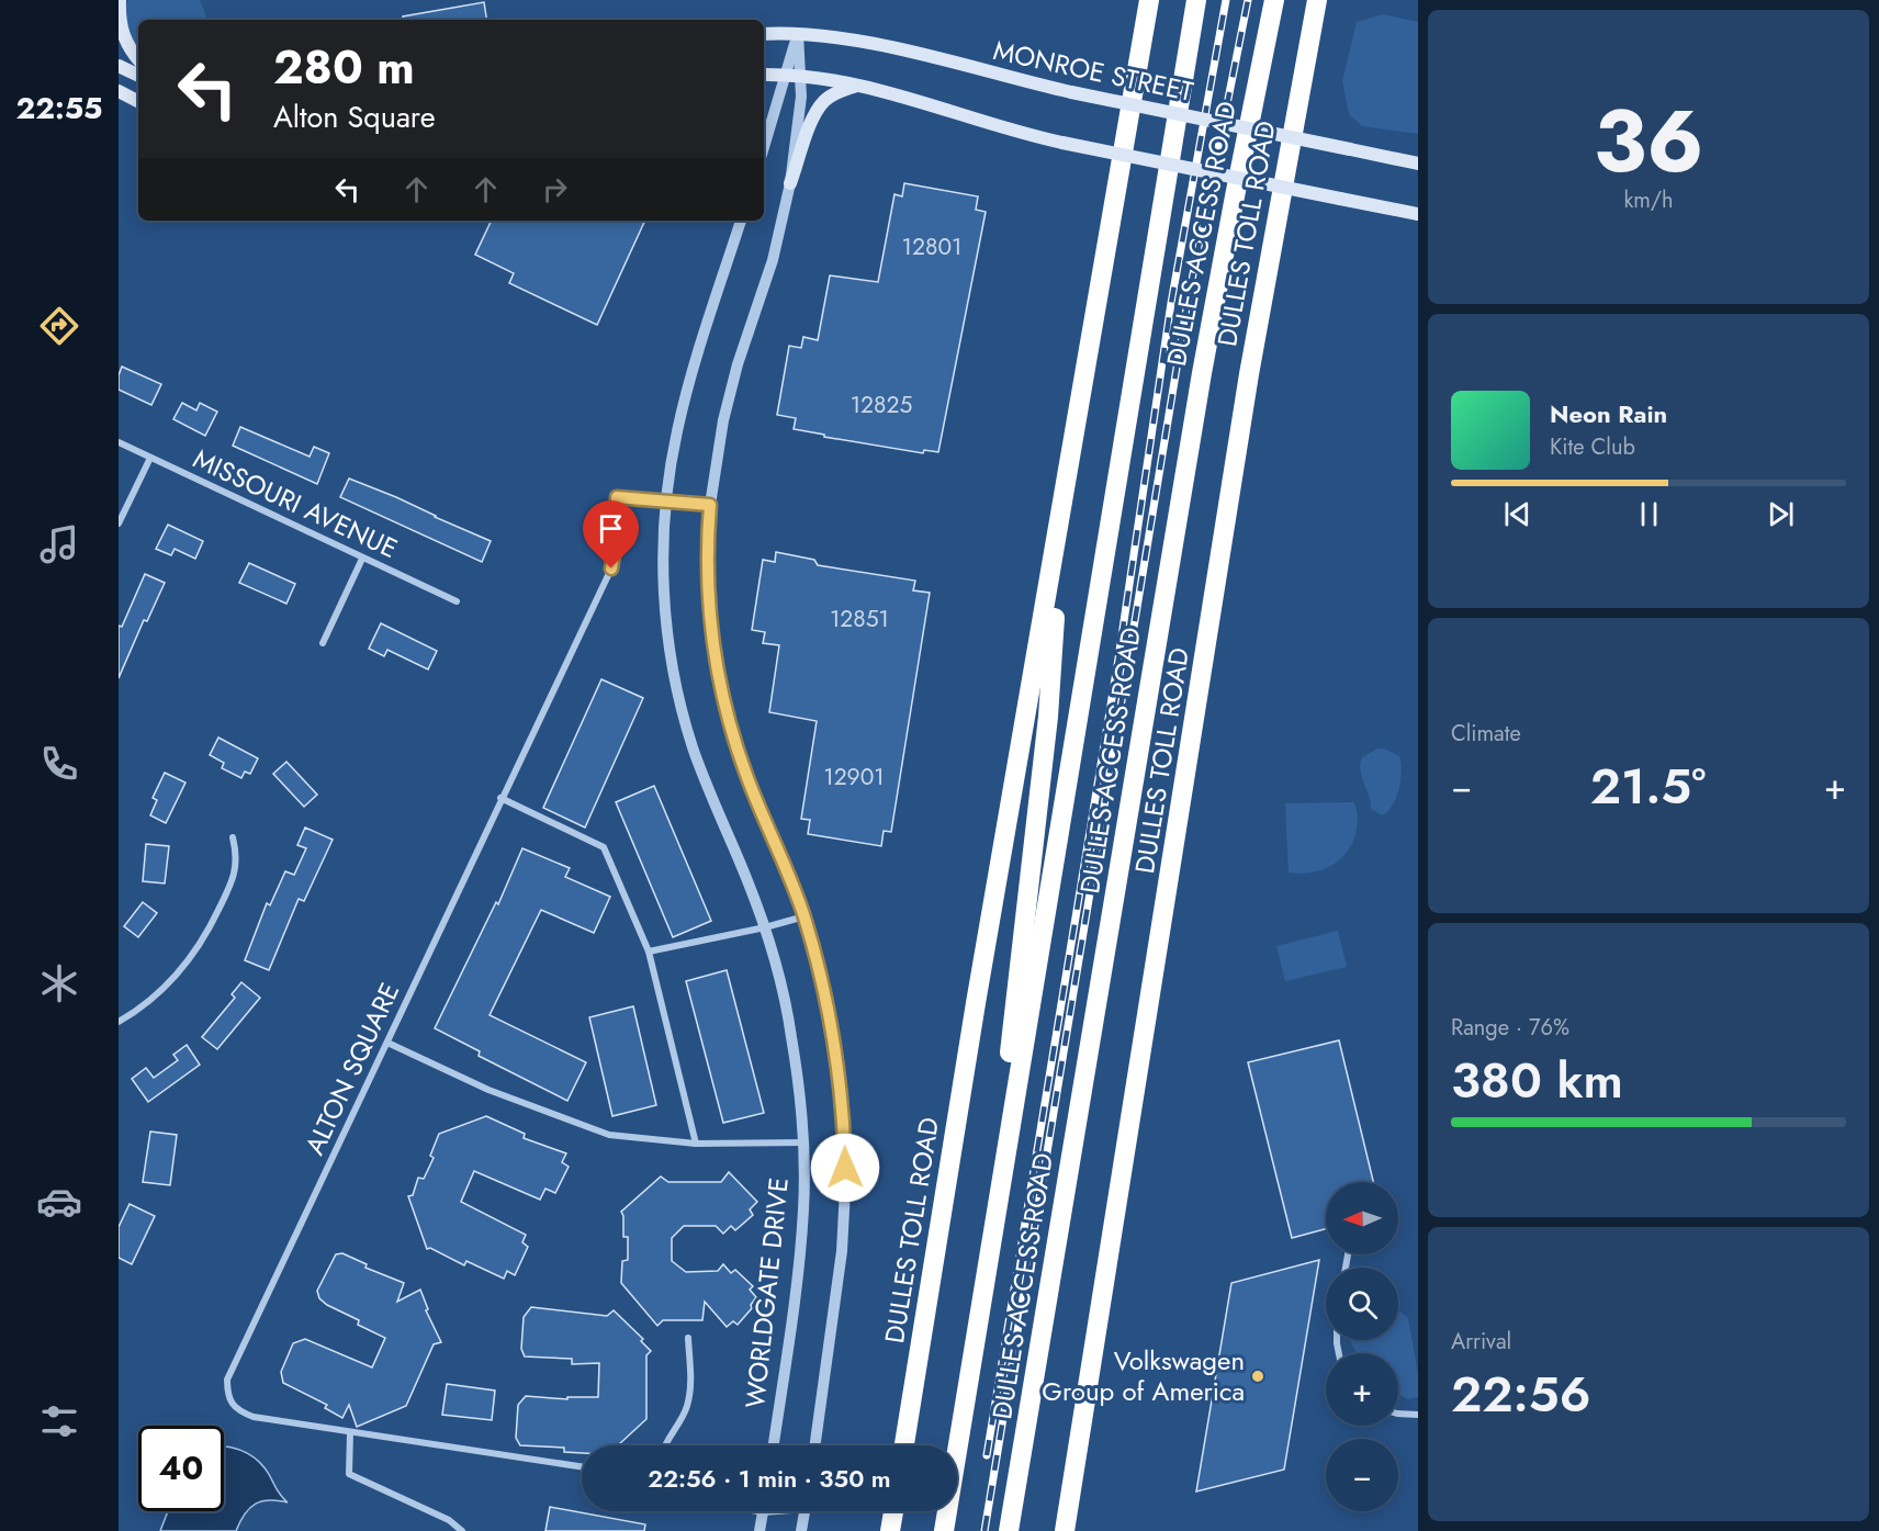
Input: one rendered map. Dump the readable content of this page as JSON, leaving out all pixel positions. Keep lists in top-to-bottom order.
{
  "streets": {
    "highway": ["DULLES ACCESS ROAD", "DULLES TOLL ROAD"],
    "main road": ["MONROE STREET"],
    "street": ["MISSOURI AVENUE", "ALTON SQUARE", "WORLDGATE DRIVE"]
  },
  "crossings": [
    ["ALTON SQUARE", "WORLDGATE DRIVE"]
  ],
  "places": ["Volkswagen Group of America"],
  "house_numbers": [
    "12801",
    "12825",
    "12851",
    "12901"
  ],
  "north": "left",
  "page": {
    "tabs": "22:55",
    "tile": [
      ["36", "km/h"],
      "Climate",
      ["Range · 76%", "380 km"],
      ["Arrival", "22:56"]
    ],
    "turn": ["280 m", "Alton Square"],
    "song": ["Neon Rain", "Kite Club"],
    "heat": ["−", "21.5°", "+"],
    "map_buttons": ["+", "−"],
    "limit": "40",
    "trip": "22:56 · 1 min · 350 m"
  }
}
